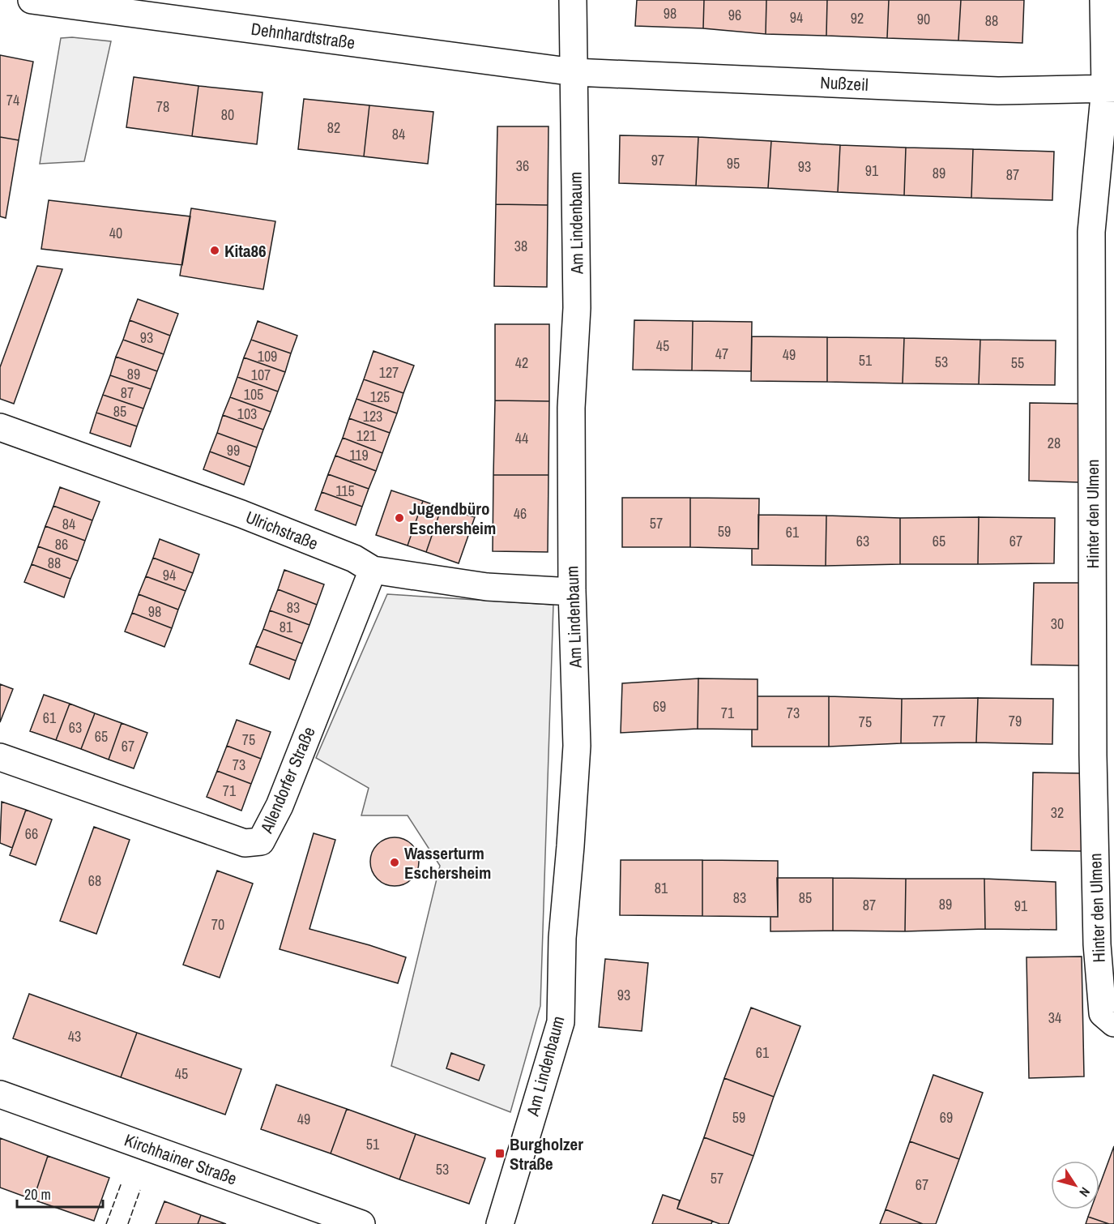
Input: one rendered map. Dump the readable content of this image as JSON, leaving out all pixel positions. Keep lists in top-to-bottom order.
{
  "streets": {
    "street": [
      "Dehnhardtstraße",
      "Nußzeil",
      "Am Lindenbaum",
      "Hinter den Ulmen",
      "Ulrichstraße",
      "Allendorfer Straße",
      "Kirchhainer Straße"
    ]
  },
  "crossings": [
    ["Dehnhardtstraße", "Nußzeil"],
    ["Dehnhardtstraße", "Am Lindenbaum"],
    ["Nußzeil", "Am Lindenbaum"],
    ["Nußzeil", "Hinter den Ulmen"],
    ["Am Lindenbaum", "Ulrichstraße"],
    ["Ulrichstraße", "Allendorfer Straße"]
  ],
  "places": {
    "other": ["Kita86", "Jugendbüro Eschersheim", "Wasserturm Eschersheim"],
    "transit": ["Burgholzer Straße"]
  },
  "house_numbers": [
    "98",
    "96",
    "94",
    "92",
    "90",
    "88",
    "74",
    "78",
    "80",
    "82",
    "84",
    "97",
    "95",
    "36",
    "93",
    "91",
    "89",
    "87",
    "40",
    "38",
    "93",
    "45",
    "47",
    "49",
    "109",
    "51",
    "53",
    "42",
    "55",
    "127",
    "89",
    "107",
    "87",
    "105",
    "125",
    "85",
    "103",
    "123",
    "121",
    "44",
    "28",
    "99",
    "119",
    "115",
    "46",
    "57",
    "84",
    "59",
    "61",
    "63",
    "65",
    "67",
    "86",
    "88",
    "94",
    "83",
    "98",
    "30",
    "81",
    "69",
    "71",
    "73",
    "61",
    "77",
    "79",
    "75",
    "63",
    "65",
    "75",
    "67",
    "73",
    "71",
    "32",
    "66",
    "68",
    "81",
    "83",
    "85",
    "89",
    "87",
    "91",
    "70",
    "93",
    "34",
    "43",
    "61",
    "45",
    "59",
    "69",
    "49",
    "51",
    "53",
    "57",
    "67"
  ],
  "scale_bar": "20 m",
  "north": "bottom right"
}
